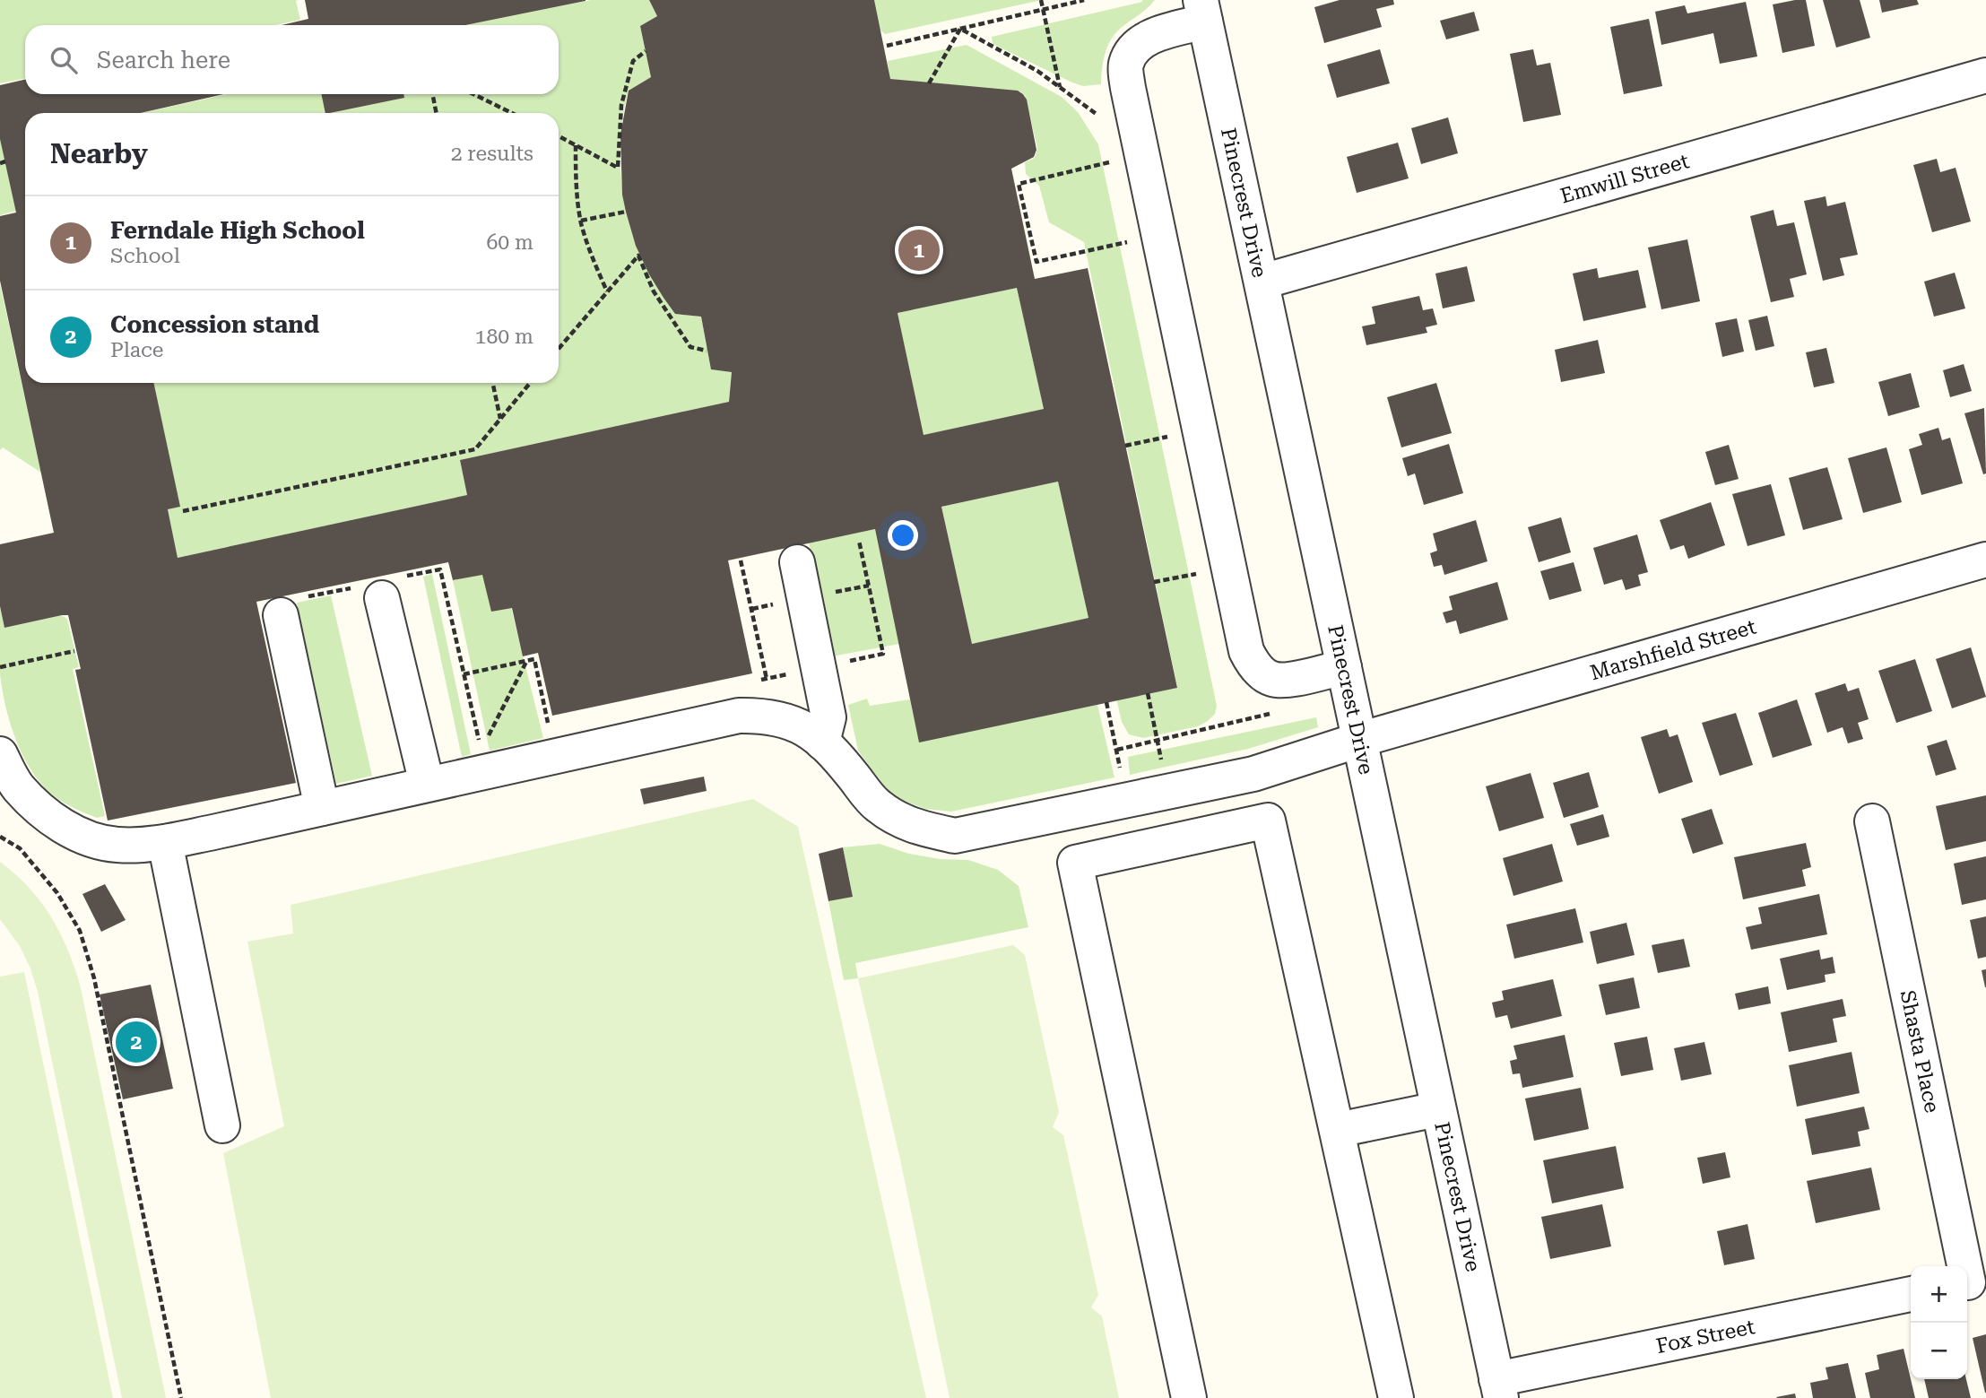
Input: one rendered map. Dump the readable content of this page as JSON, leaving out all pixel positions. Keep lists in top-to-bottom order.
{
  "streets": {
    "street": [
      "Emwill Street",
      "Pinecrest Drive",
      "Marshfield Street",
      "Shasta Place",
      "Fox Street"
    ]
  },
  "crossings": [
    ["Emwill Street", "Pinecrest Drive"],
    ["Pinecrest Drive", "Marshfield Street"],
    ["Pinecrest Drive", "Fox Street"]
  ],
  "page": {
    "search": "Search here",
    "heading": ["Nearby", "2 results"],
    "list": [
      {
        "mark": "1",
        "name": "Ferndale High School",
        "note": "School",
        "value": "60 m"
      },
      {
        "mark": "2",
        "name": "Concession stand",
        "note": "Place",
        "value": "180 m"
      }
    ],
    "pins": ["1", "2"],
    "map_buttons": ["+", "−"]
  }
}
